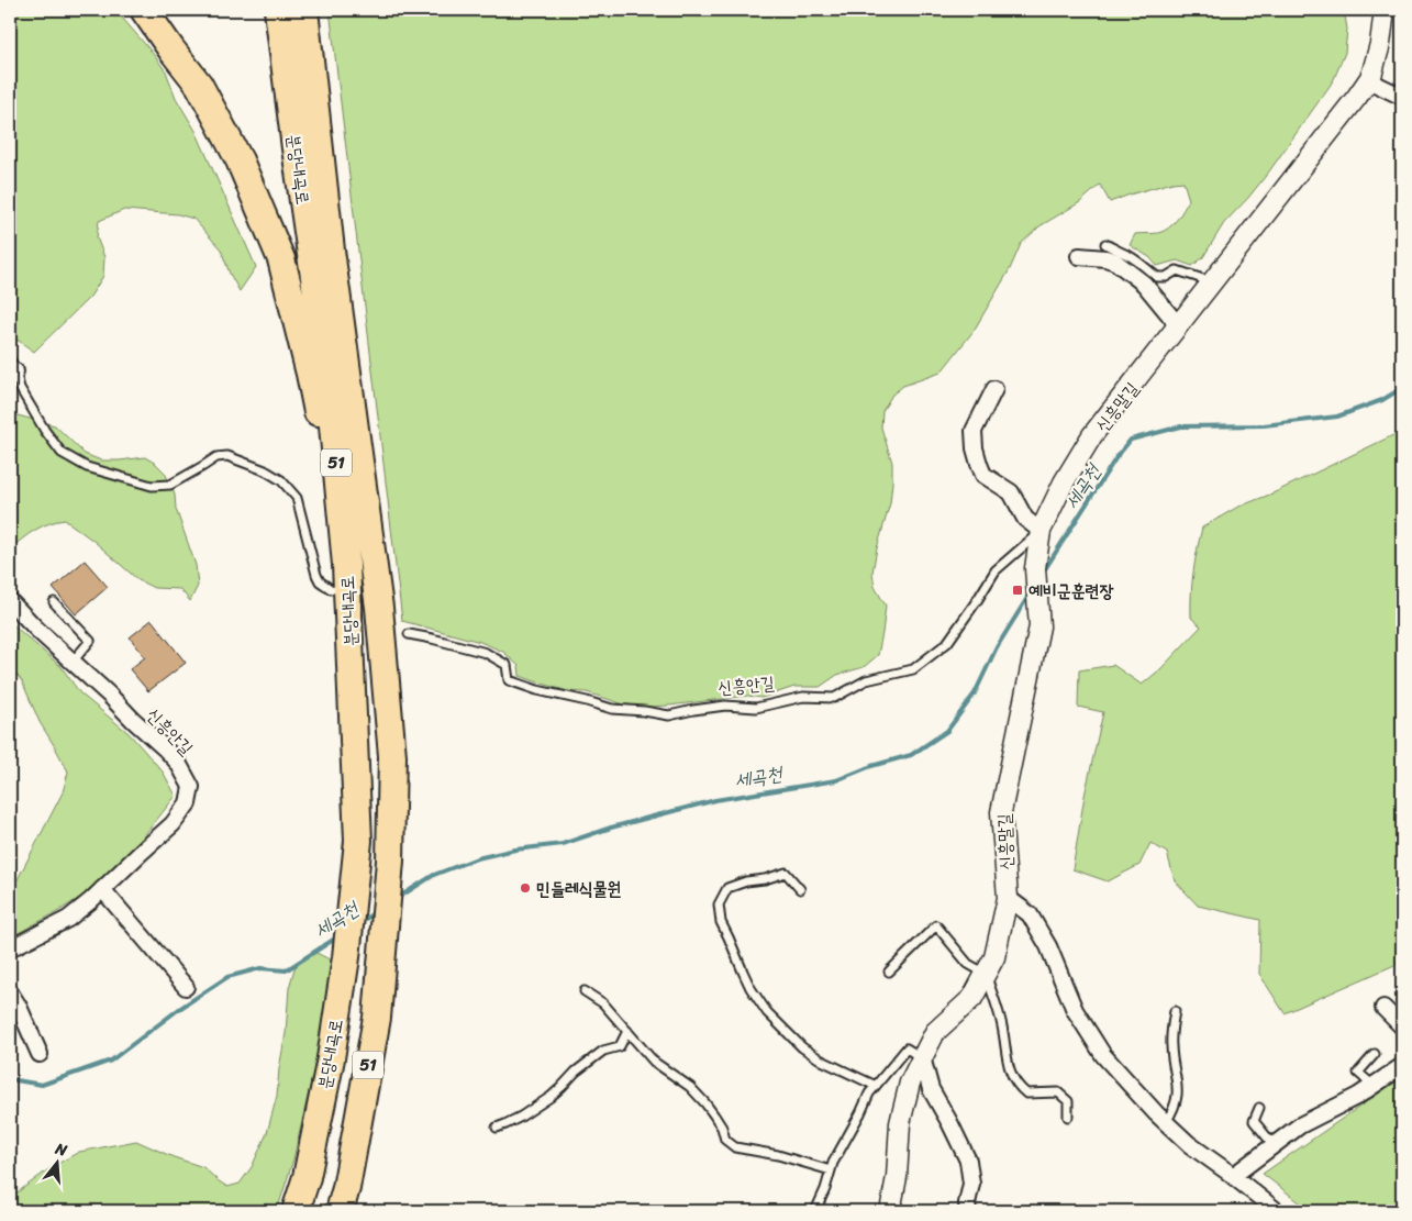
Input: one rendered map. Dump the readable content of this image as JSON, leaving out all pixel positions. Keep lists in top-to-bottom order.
{
  "streets": {
    "highway": ["분당내곡로", "51"],
    "street": ["신흥말길", "신흥안길"]
  },
  "crossings": [
    ["신흥말길", "신흥안길"]
  ],
  "water": ["세곡천"],
  "places": {
    "transit": ["예비군훈련장"],
    "other": ["민들레식물원"]
  },
  "north": "top"
}
